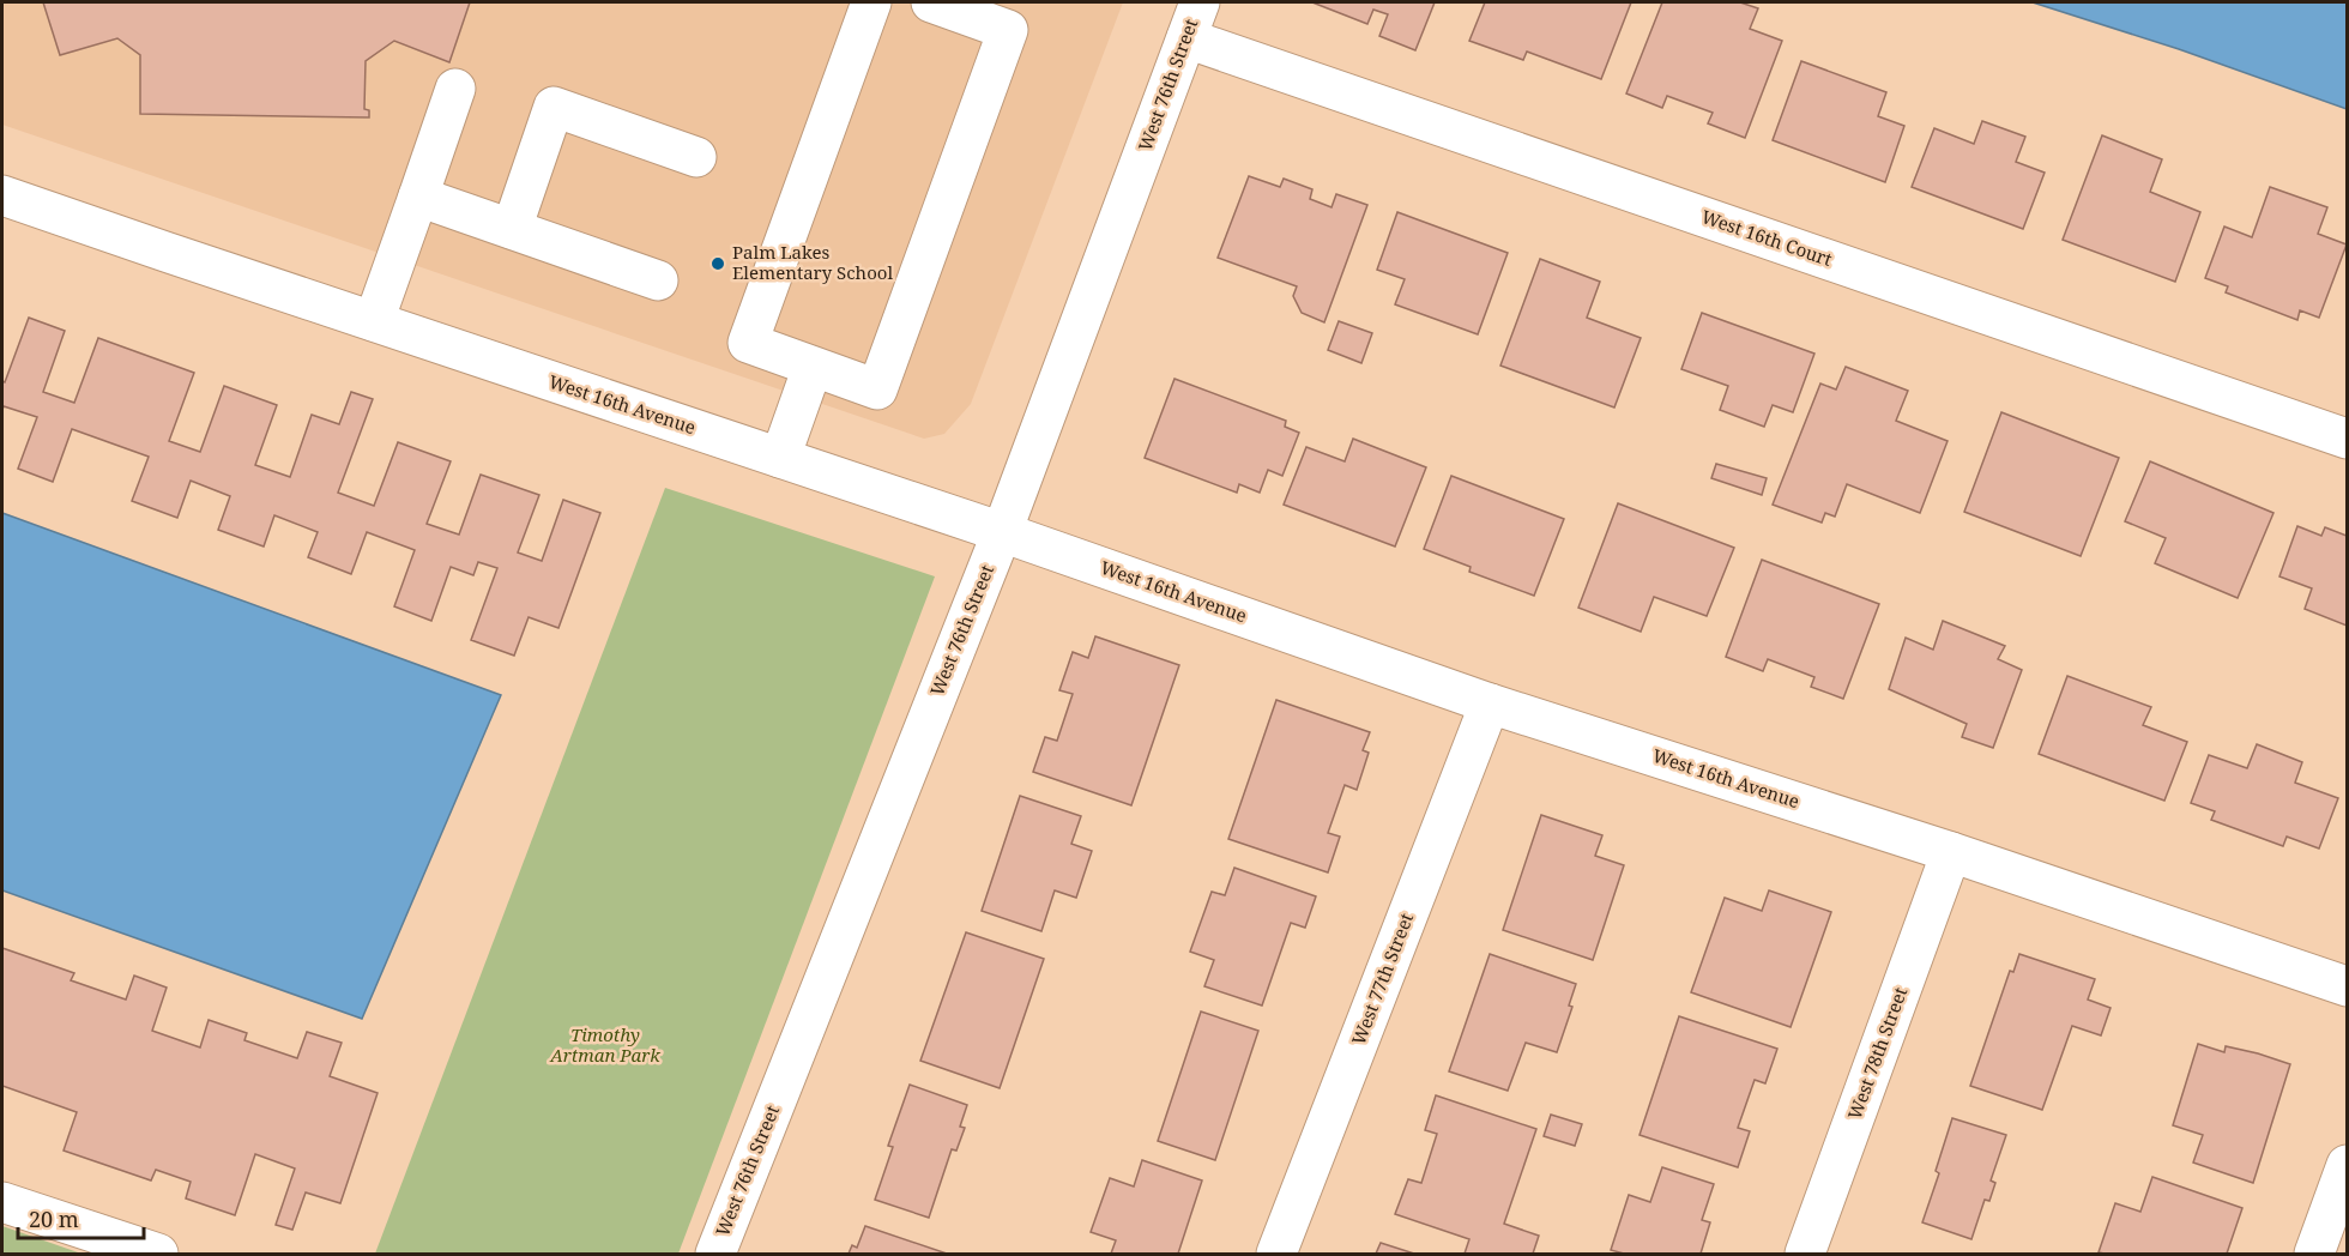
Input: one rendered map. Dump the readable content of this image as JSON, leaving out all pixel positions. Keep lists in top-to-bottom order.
{
  "streets": {
    "street": [
      "West 76th Street",
      "West 16th Court",
      "West 16th Avenue",
      "West 77th Street",
      "West 78th Street"
    ]
  },
  "crossings": [
    ["West 76th Street", "West 16th Court"],
    ["West 76th Street", "West 16th Avenue"],
    ["West 16th Avenue", "West 77th Street"],
    ["West 16th Avenue", "West 78th Street"]
  ],
  "parks": ["Timothy Artman Park"],
  "places": ["Palm Lakes Elementary School"],
  "scale_bar": "20 m"
}
